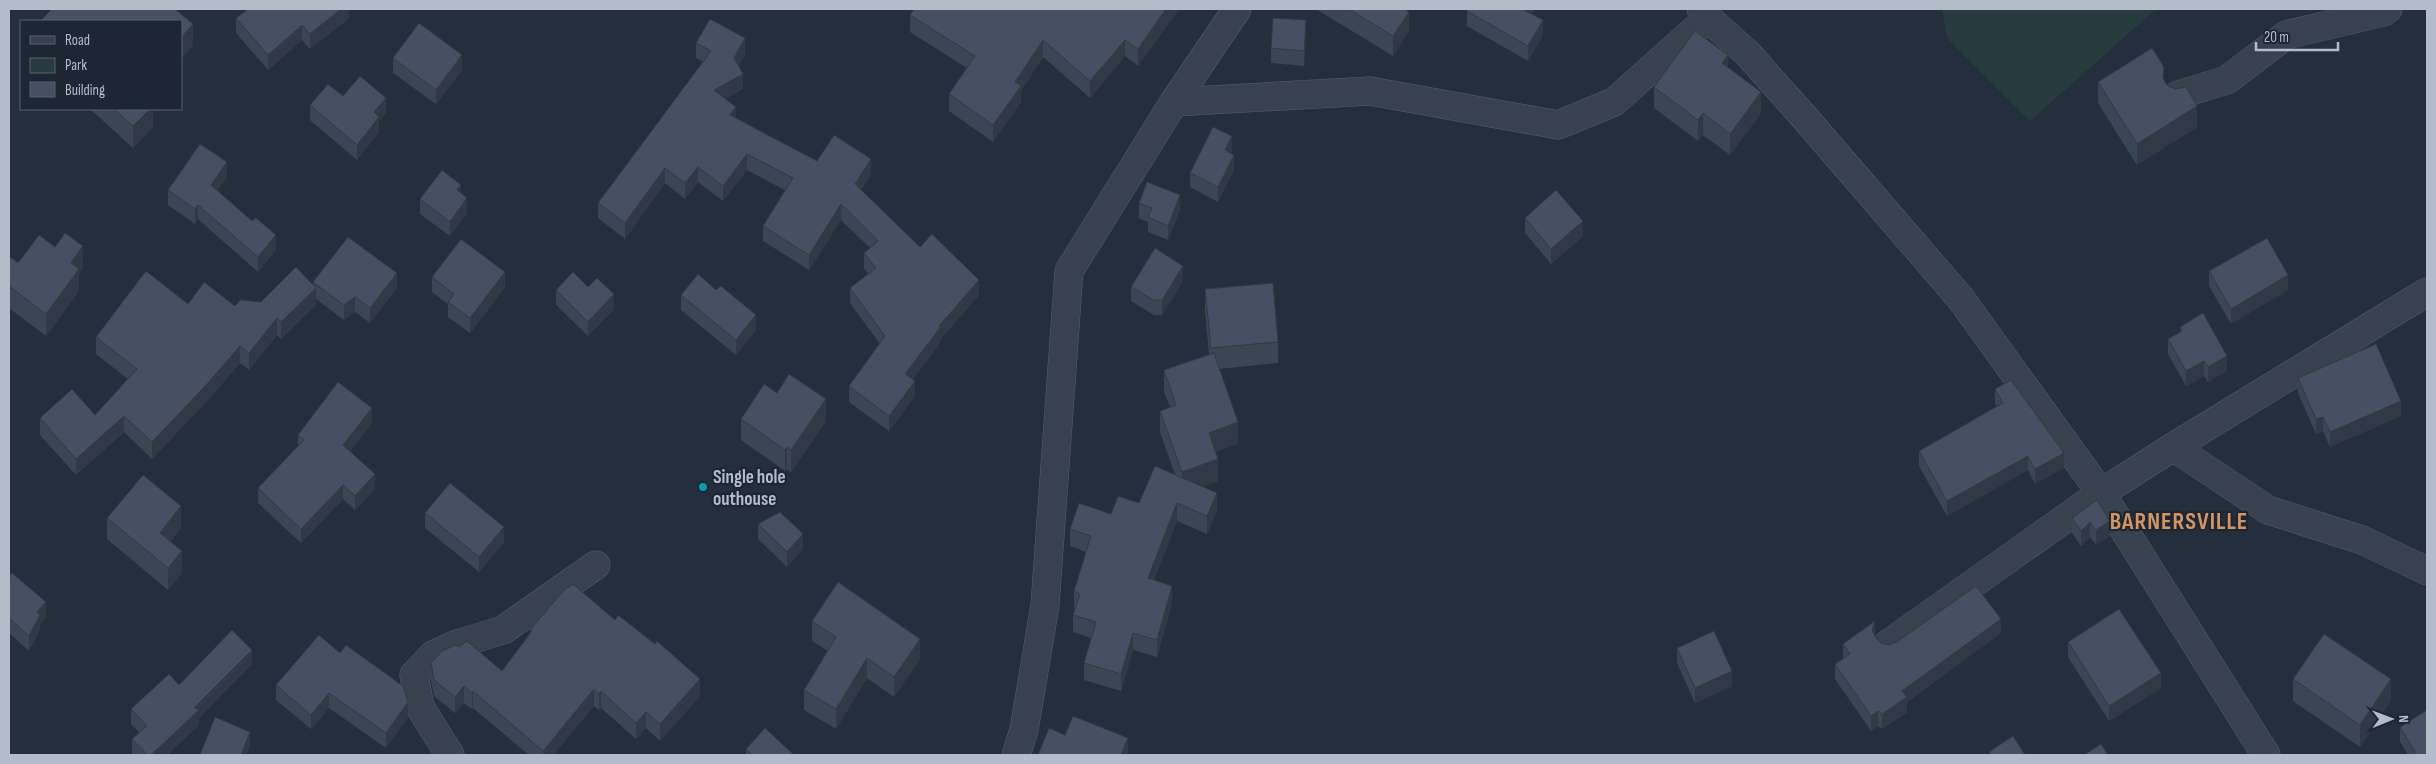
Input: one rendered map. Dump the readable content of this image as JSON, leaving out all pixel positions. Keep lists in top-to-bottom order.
{
  "districts": ["BARNERSVILLE"],
  "places": ["Single hole outhouse"],
  "legend": ["Road", "Park", "Building"],
  "scale_bar": "20 m",
  "north": "right"
}
